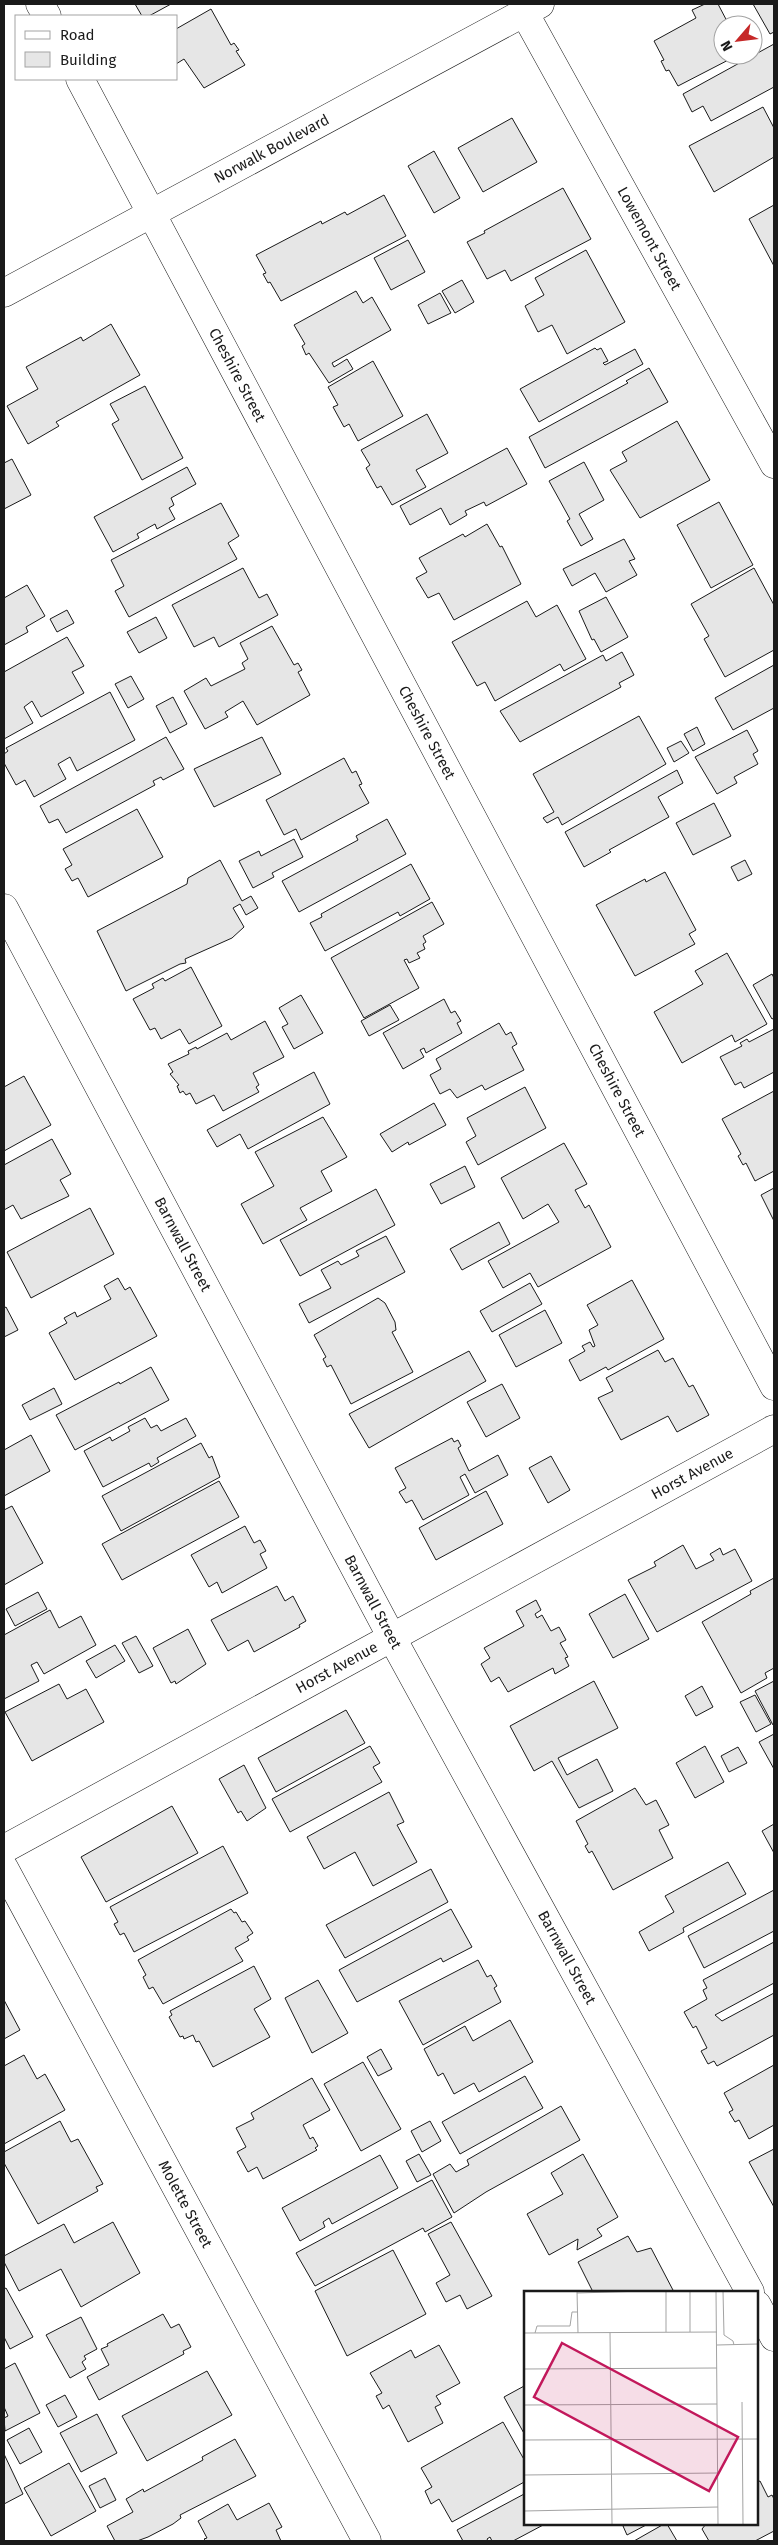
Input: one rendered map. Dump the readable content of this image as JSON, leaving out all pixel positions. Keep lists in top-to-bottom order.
{
  "streets": {
    "street": [
      "Norwalk Boulevard",
      "Lowemont Street",
      "Cheshire Street",
      "Barnwall Street",
      "Horst Avenue",
      "Molette Street"
    ]
  },
  "crossings": [
    ["Norwalk Boulevard", "Lowemont Street"],
    ["Norwalk Boulevard", "Cheshire Street"],
    ["Barnwall Street", "Horst Avenue"]
  ],
  "legend": ["Road", "Building"],
  "north": "bottom left"
}
